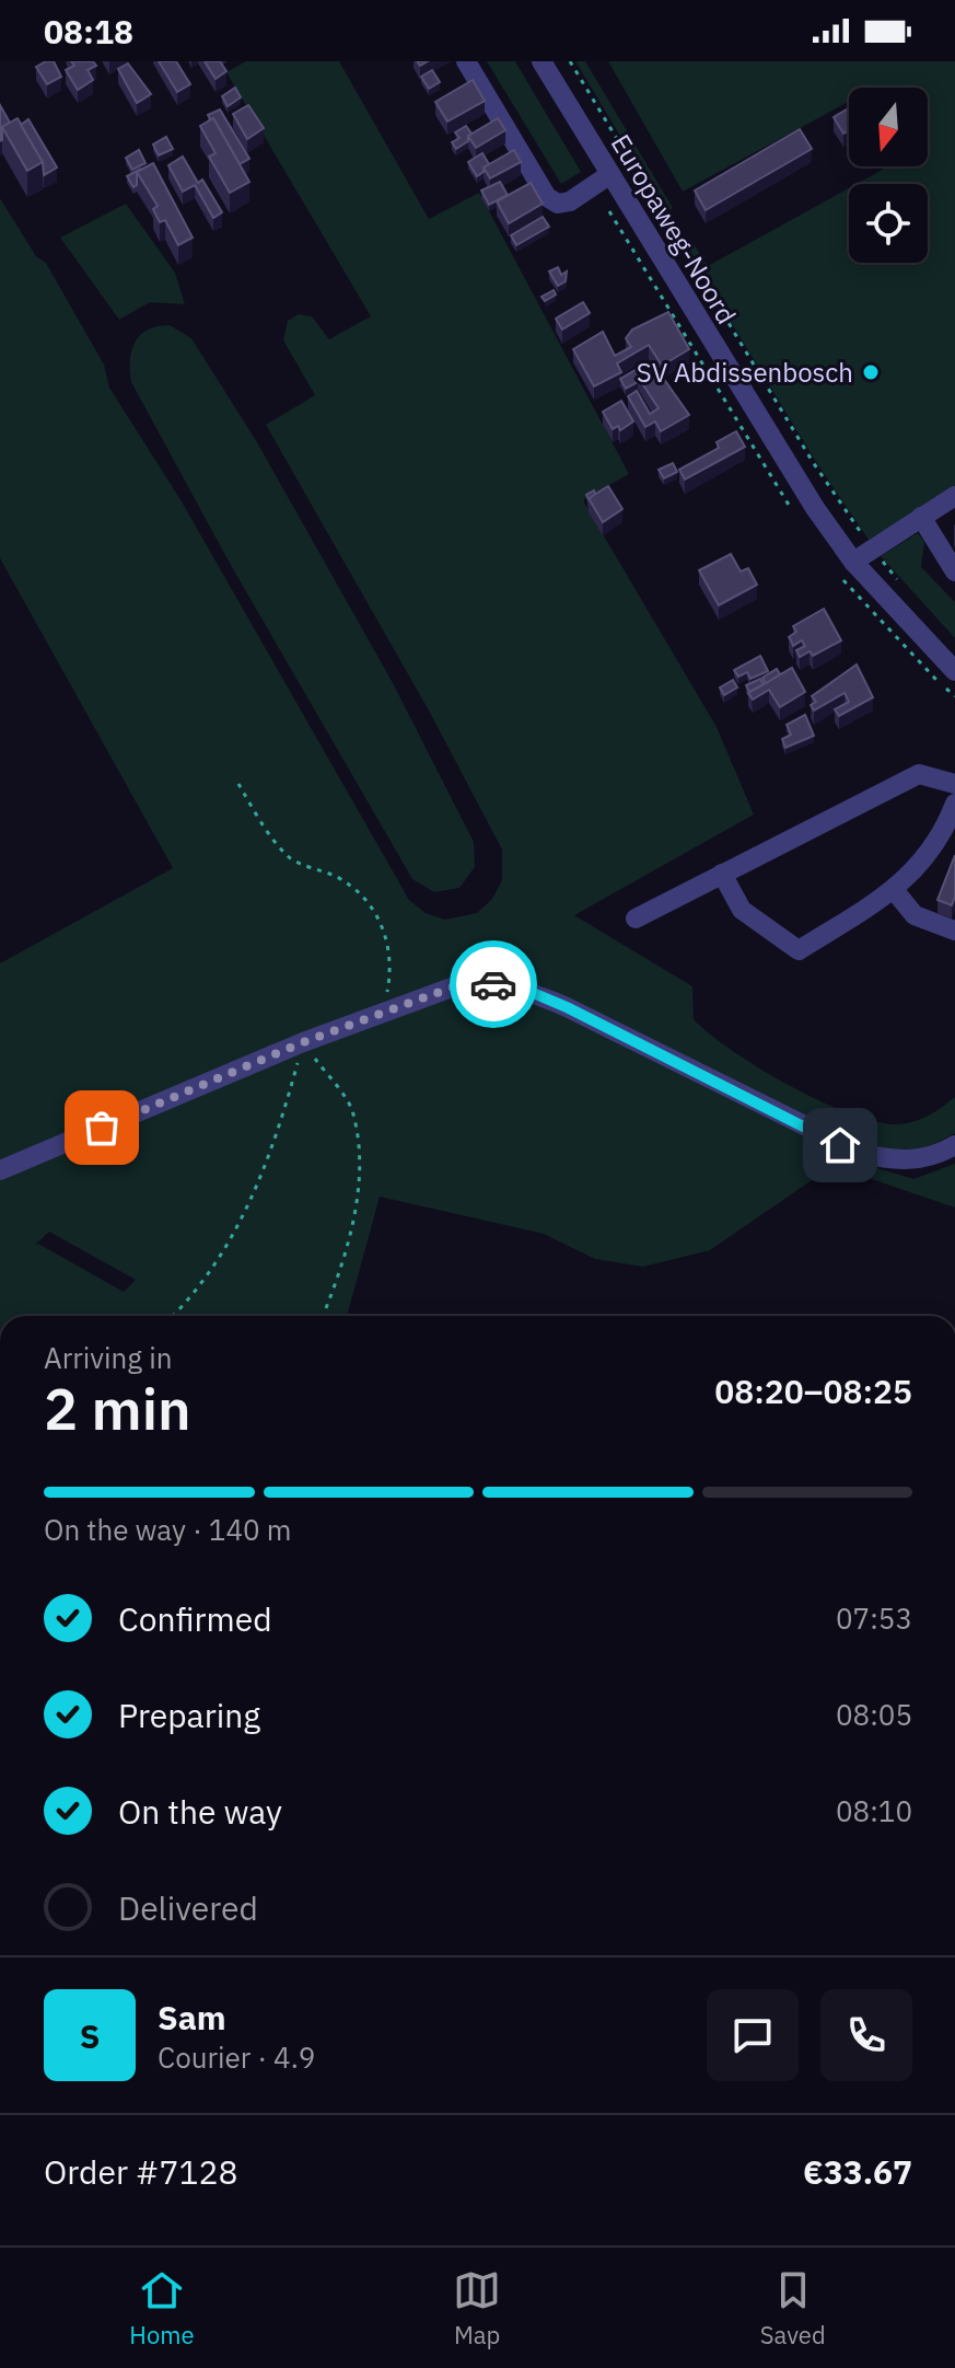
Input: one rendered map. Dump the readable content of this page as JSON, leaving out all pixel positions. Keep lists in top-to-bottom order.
{
  "streets": {
    "street": ["Europaweg-Noord"]
  },
  "places": ["SV Abdissenbosch"],
  "north": "bottom",
  "page": {
    "status": "08:18",
    "heading": ["2 min", "Arriving in", "08:20–08:25"],
    "panel": [
      "Sam",
      "Courier · 4.9",
      "Order #7128",
      "€33.67"
    ],
    "bar": "On the way · 140 m",
    "list": [
      ["Confirmed", "07:53"],
      ["Preparing", "08:05"],
      ["On the way", "08:10"],
      "Delivered"
    ],
    "round": "S",
    "tabs": ["Home", "Map", "Saved"]
  }
}
